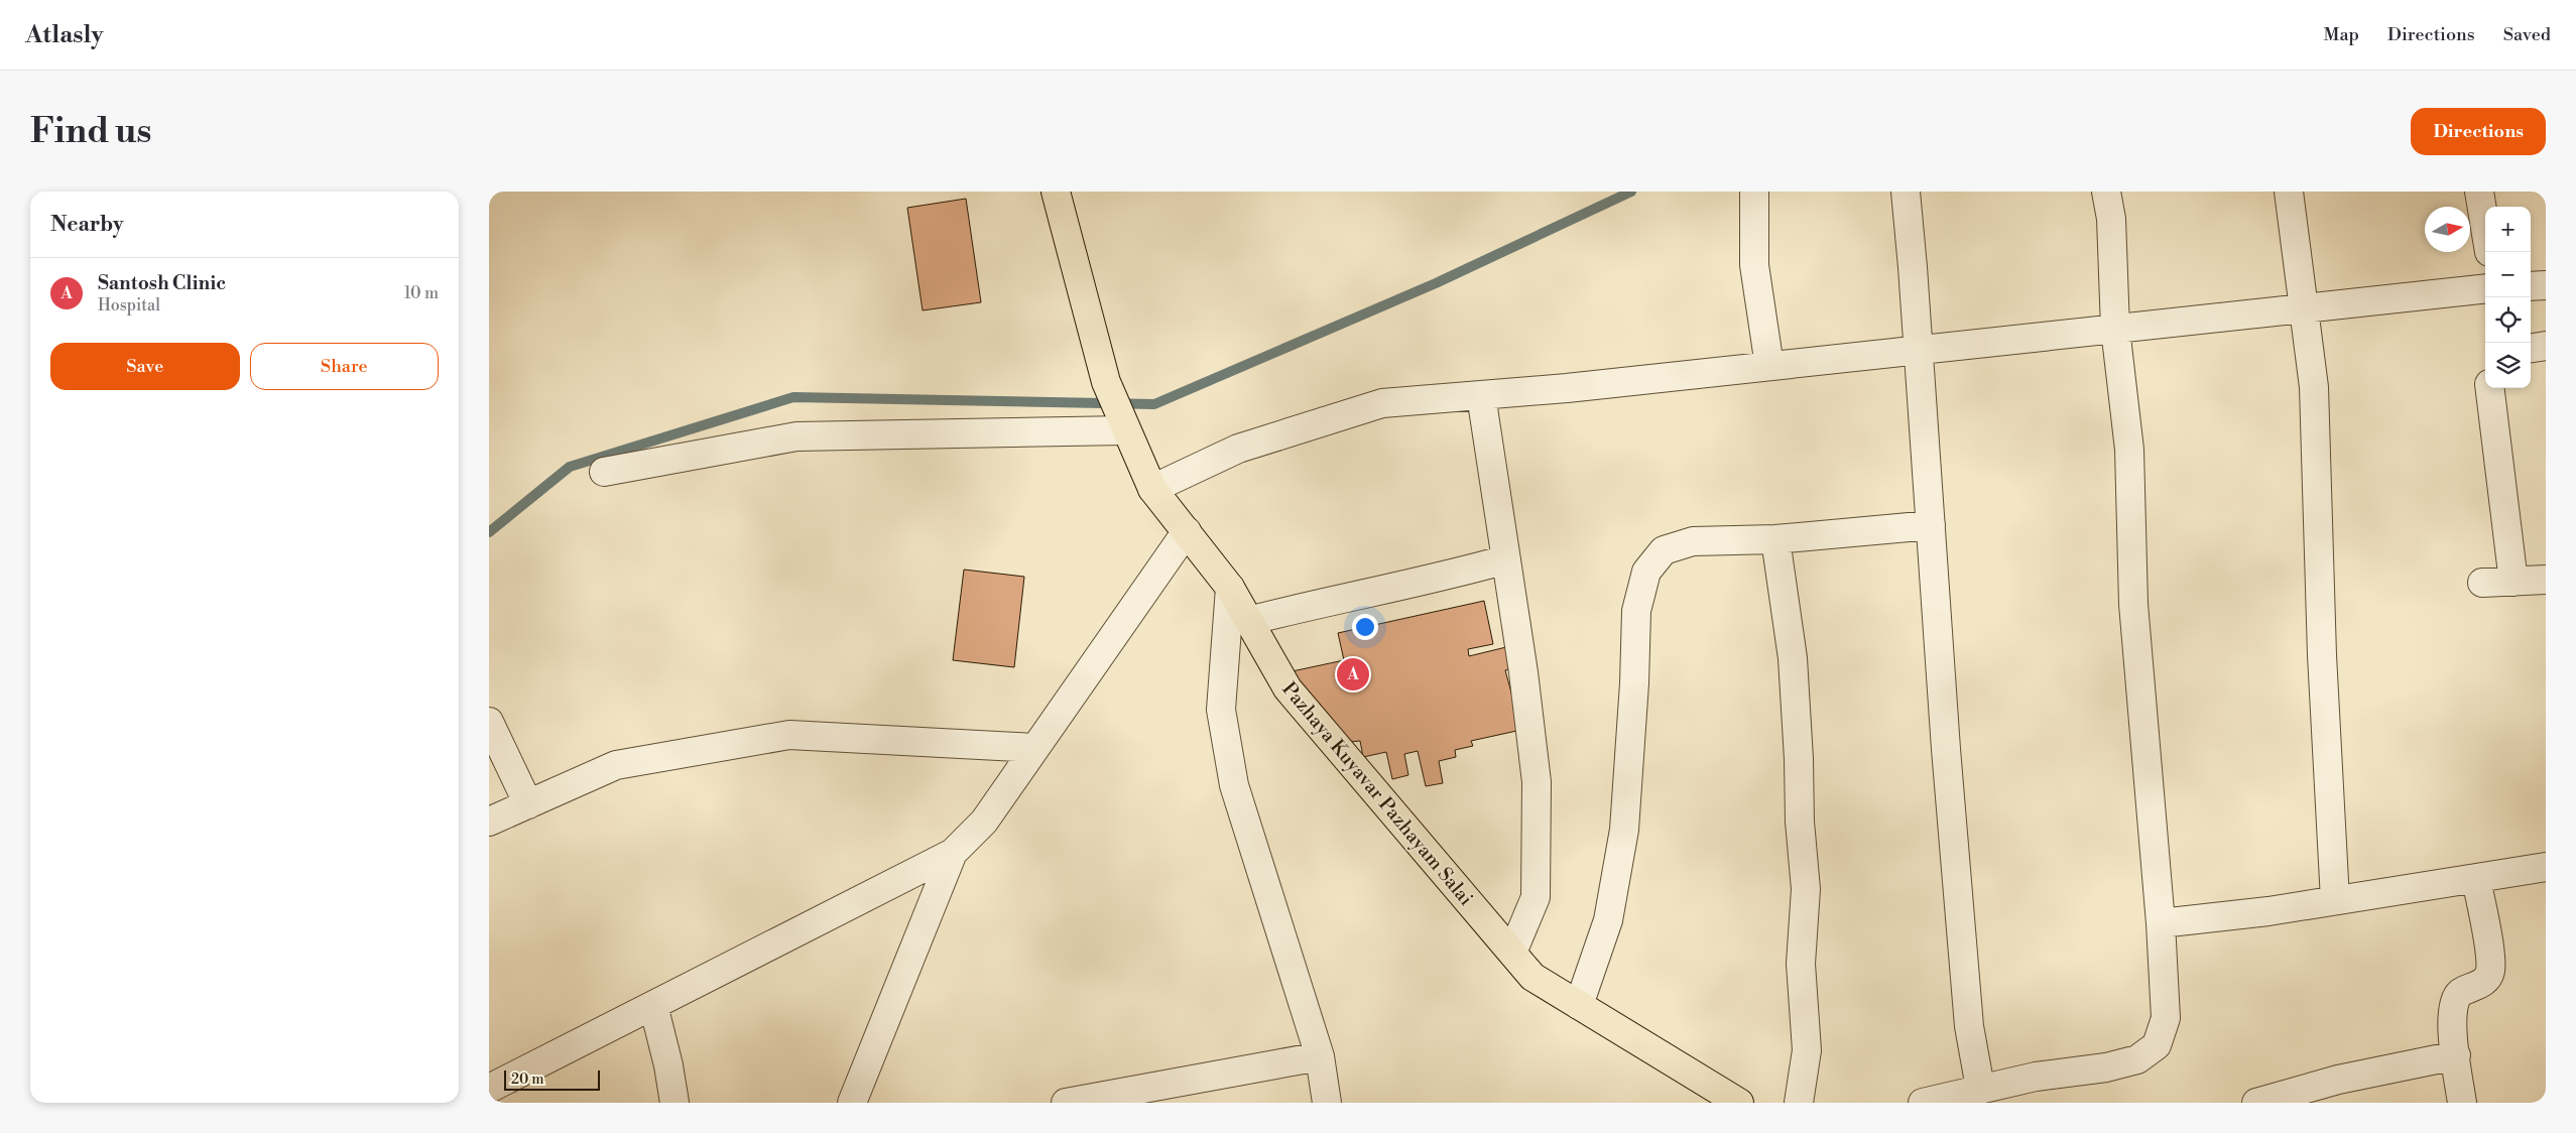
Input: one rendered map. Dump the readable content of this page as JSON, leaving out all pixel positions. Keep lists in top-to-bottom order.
{
  "streets": {
    "main road": ["Pazhaya Kuyavar Pazhayam Salai"]
  },
  "scale_bar": "20 m",
  "north": "right",
  "page": {
    "header": "Atlasly",
    "nav": ["Map", "Directions", "Saved"],
    "buttons": [
      "Directions",
      ["Save", "Share"]
    ],
    "title": "Find us",
    "heading": "Nearby",
    "map_buttons": ["+", "−"],
    "list": [
      {
        "mark": "A",
        "name": "Santosh Clinic",
        "note": "Hospital",
        "value": "10 m"
      }
    ],
    "pins": "A",
    "scale": "20 m"
  }
}
